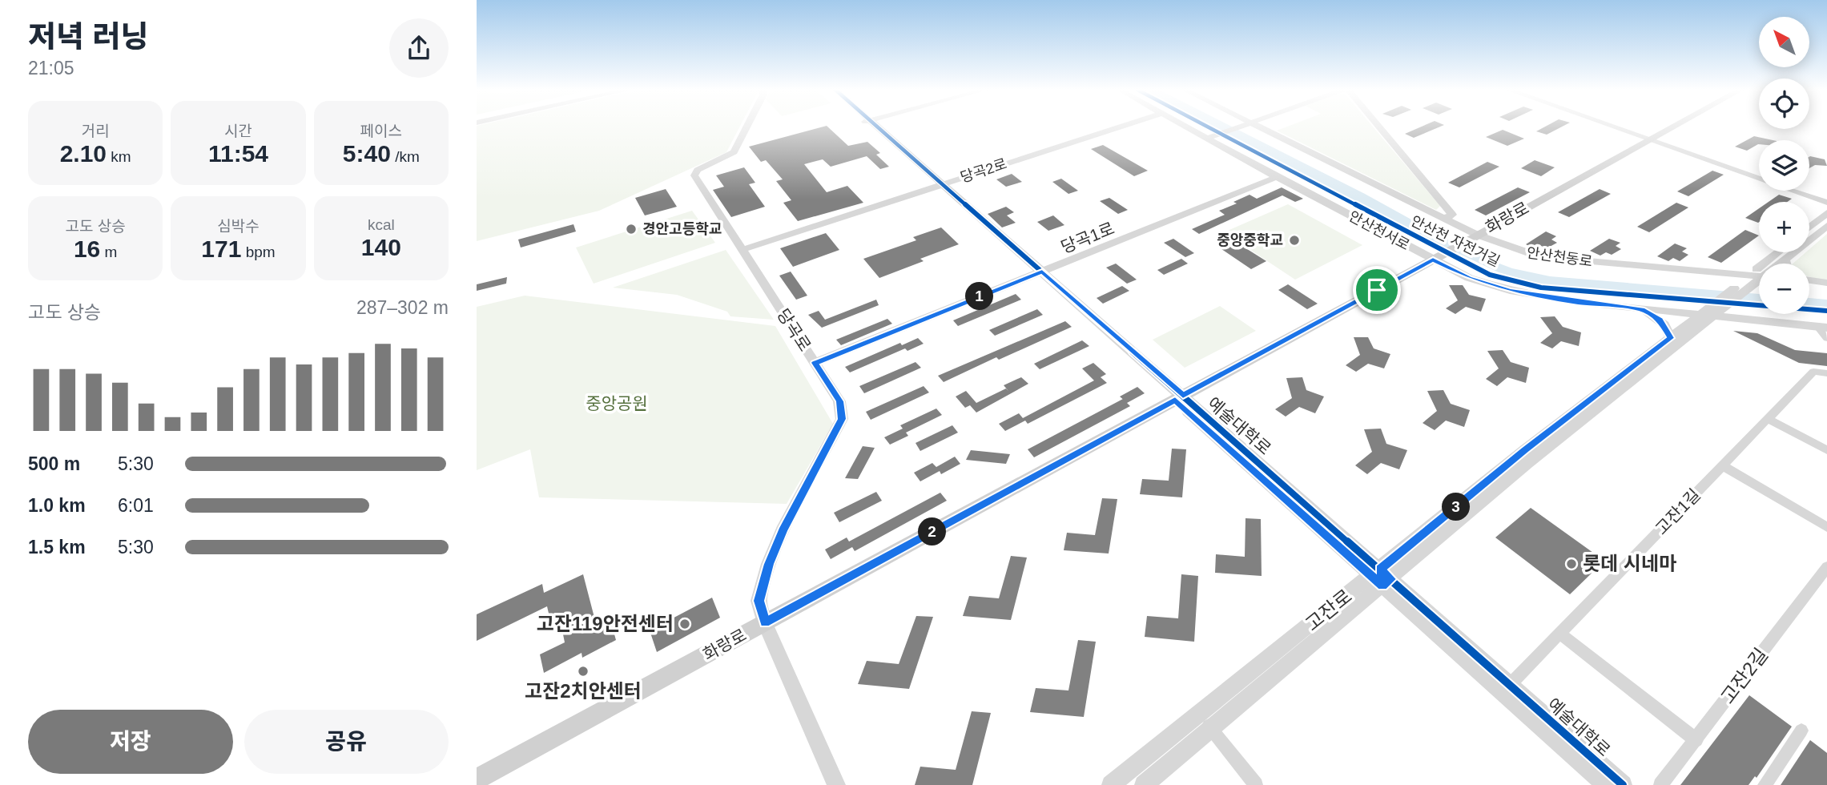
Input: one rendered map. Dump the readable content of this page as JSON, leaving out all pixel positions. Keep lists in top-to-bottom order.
{
  "streets": {
    "main road": ["화랑로"],
    "street": [
      "당곡2로",
      "안산천서로",
      "당곡1로",
      "안산천동로",
      "당곡로",
      "예술대학로",
      "고잔1길",
      "고잔로",
      "고잔2길"
    ],
    "cycle path": ["안산천 자전거길"]
  },
  "crossings": [
    ["당곡2로", "당곡로"],
    ["당곡2로", "예술대학로"],
    ["화랑로", "안산천서로"],
    ["화랑로", "안산천동로"],
    ["화랑로", "당곡로"],
    ["화랑로", "예술대학로"],
    ["안산천서로", "당곡1로"],
    ["안산천서로", "고잔로"],
    ["당곡1로", "당곡로"],
    ["당곡1로", "예술대학로"],
    ["예술대학로", "고잔1길"],
    ["예술대학로", "고잔로"]
  ],
  "parks": ["중앙공원"],
  "places": [
    "경안고등학교",
    "중앙중학교",
    "롯데 시네마",
    "고잔119안전센터",
    "고잔2치안센터"
  ],
  "north": "top left",
  "page": {
    "heading": ["저녁 러닝", "21:05"],
    "map_buttons": ["+", "−"],
    "stats": [
      ["거리", "2.10 km"],
      ["시간", "11:54"],
      ["페이스", "5:40 /km"],
      ["고도 상승", "16 m"],
      ["심박수", "171 bpm"],
      ["kcal", "140"]
    ],
    "pins": ["1", "3", "2"],
    "chart": ["고도 상승", "287–302 m"],
    "list": [
      {
        "name": "500 m",
        "note": "5:30"
      },
      {
        "name": "1.0 km",
        "note": "6:01"
      },
      {
        "name": "1.5 km",
        "note": "5:30"
      }
    ],
    "buttons": ["저장", "공유"]
  }
}
